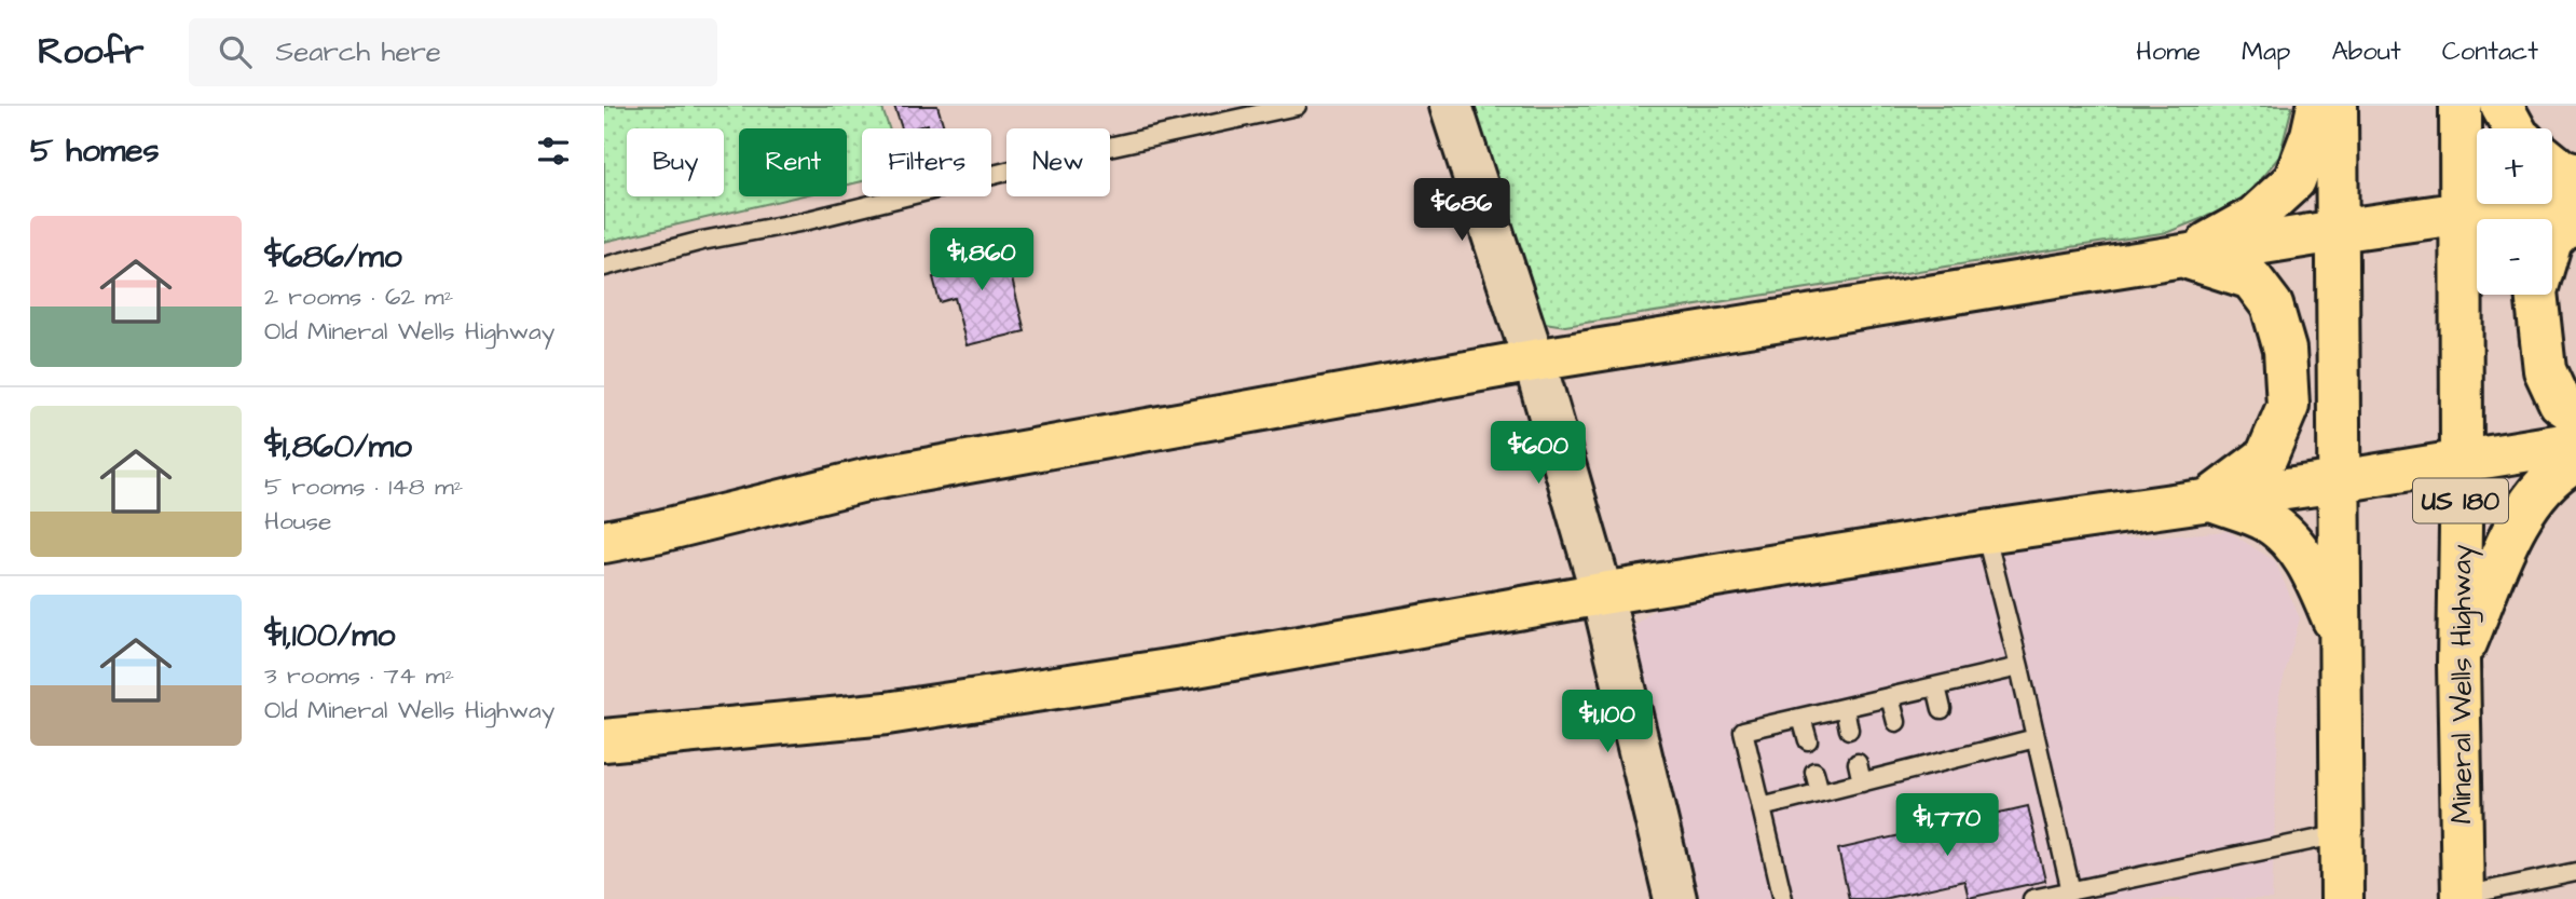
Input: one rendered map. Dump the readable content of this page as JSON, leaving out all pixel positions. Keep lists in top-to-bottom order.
{
  "streets": {
    "main road": ["US 180", "Mineral Wells Highway"]
  },
  "page": {
    "header": "Roofr",
    "search": "Search here",
    "nav": [
      "Home",
      "Map",
      "About",
      "Contact"
    ],
    "heading": "5 homes",
    "map_buttons": ["+", "−"],
    "chip": [
      "Buy",
      "Rent",
      "Filters",
      "New"
    ],
    "price": [
      "$686",
      "$1,860",
      "$600",
      "$1,100",
      "$1,770"
    ],
    "list": [
      {
        "name": "$686/mo",
        "note": "2 rooms · 62 m² · Old Mineral Wells Highway"
      },
      {
        "name": "$1,860/mo",
        "note": "5 rooms · 148 m² · House"
      },
      {
        "name": "$1,100/mo",
        "note": "3 rooms · 74 m² · Old Mineral Wells Highway"
      }
    ]
  }
}
